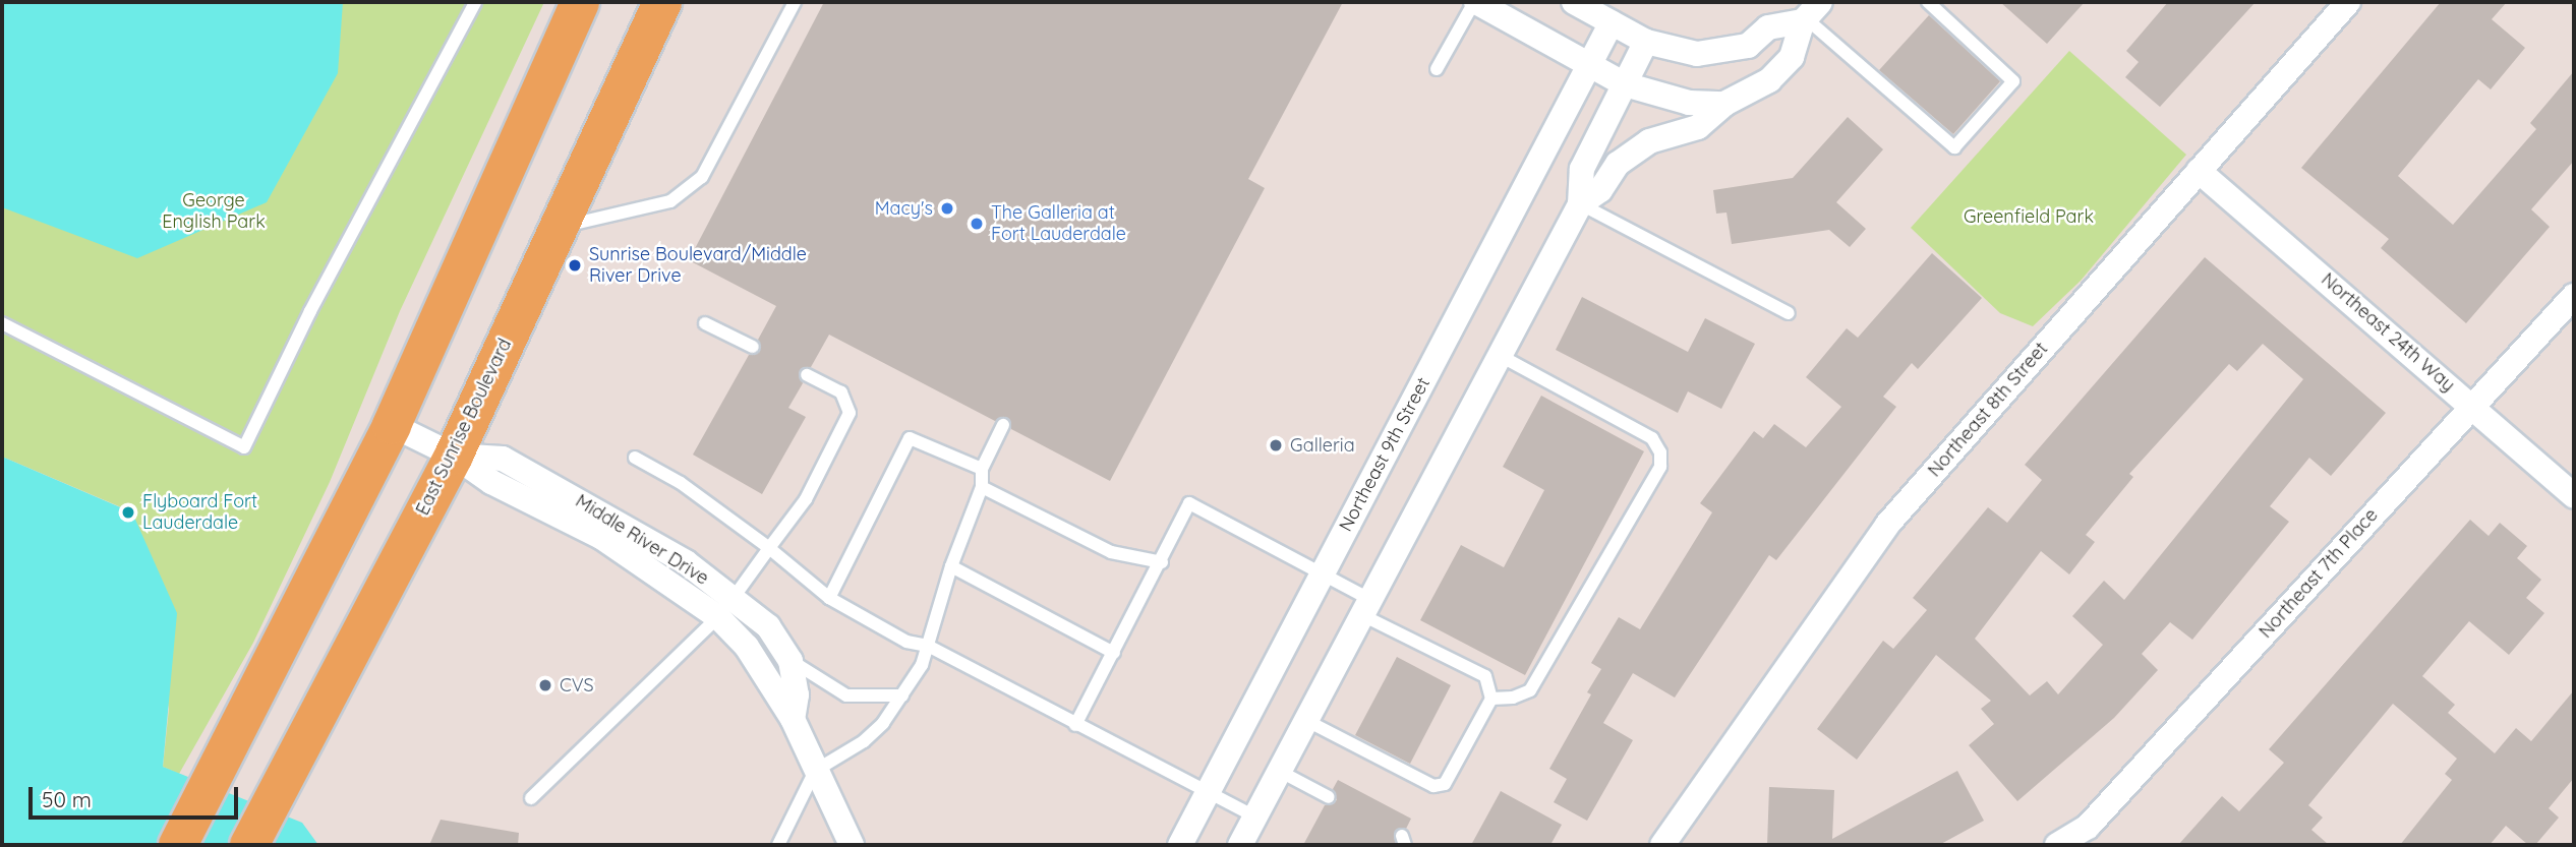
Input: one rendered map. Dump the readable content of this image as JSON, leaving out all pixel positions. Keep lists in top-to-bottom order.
{
  "streets": {
    "main road": ["East Sunrise Boulevard"],
    "street": [
      "Northeast 24th Way",
      "Northeast 8th Street",
      "Northeast 9th Street",
      "Middle River Drive",
      "Northeast 7th Place"
    ]
  },
  "crossings": [
    ["Northeast 24th Way", "Northeast 8th Street"],
    ["Northeast 24th Way", "Northeast 7th Place"],
    ["East Sunrise Boulevard", "Middle River Drive"]
  ],
  "parks": ["George English Park", "Greenfield Park"],
  "places": [
    "Macy's",
    "The Galleria at Fort Lauderdale",
    "Sunrise Boulevard/Middle River Drive",
    "Galleria",
    "Flyboard Fort Lauderdale",
    "CVS"
  ],
  "scale_bar": "50 m"
}
